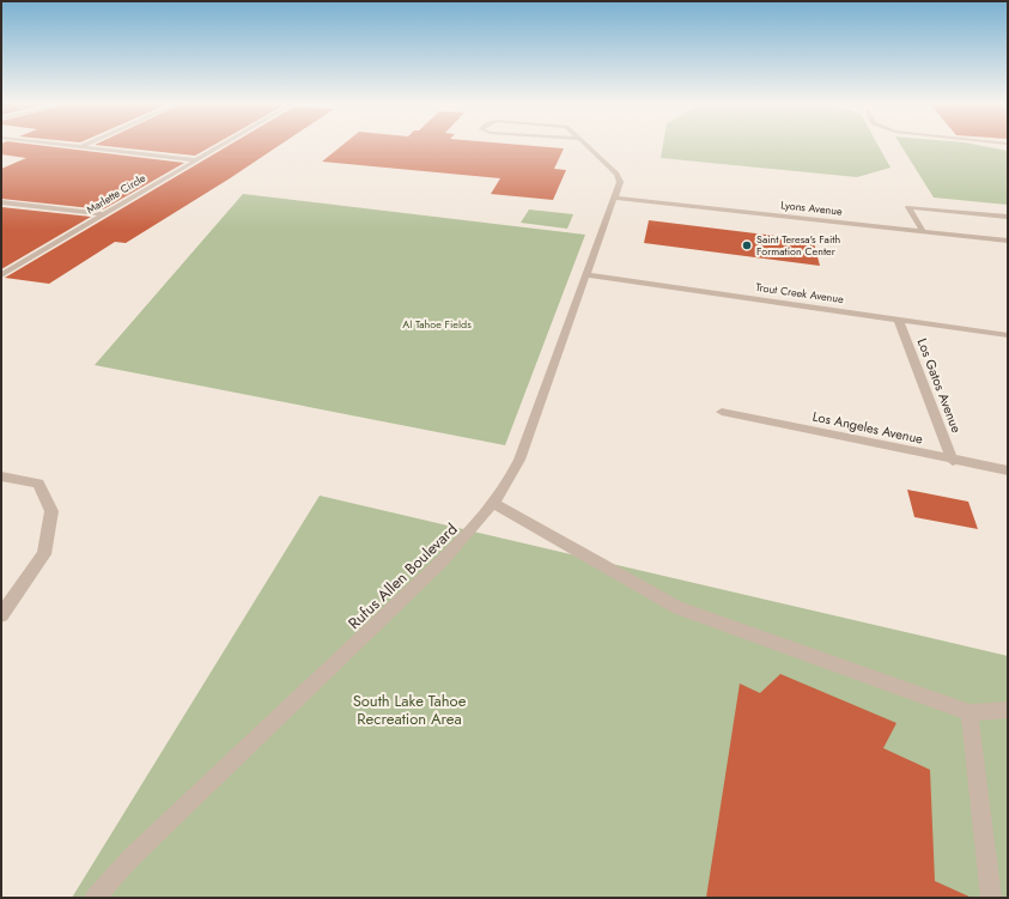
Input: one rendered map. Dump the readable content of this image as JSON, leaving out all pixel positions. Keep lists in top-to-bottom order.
{
  "streets": {
    "street": [
      "Marlette Circle",
      "Lyons Avenue",
      "Trout Creek Avenue",
      "Los Gatos Avenue",
      "Los Angeles Avenue",
      "Rufus Allen Boulevard"
    ]
  },
  "crossings": [
    ["Lyons Avenue", "Rufus Allen Boulevard"],
    ["Trout Creek Avenue", "Los Gatos Avenue"],
    ["Trout Creek Avenue", "Rufus Allen Boulevard"],
    ["Los Gatos Avenue", "Los Angeles Avenue"]
  ],
  "parks": ["Al Tahoe Fields", "South Lake Tahoe Recreation Area"],
  "places": ["Saint Teresa's Faith Formation Center"]
}
